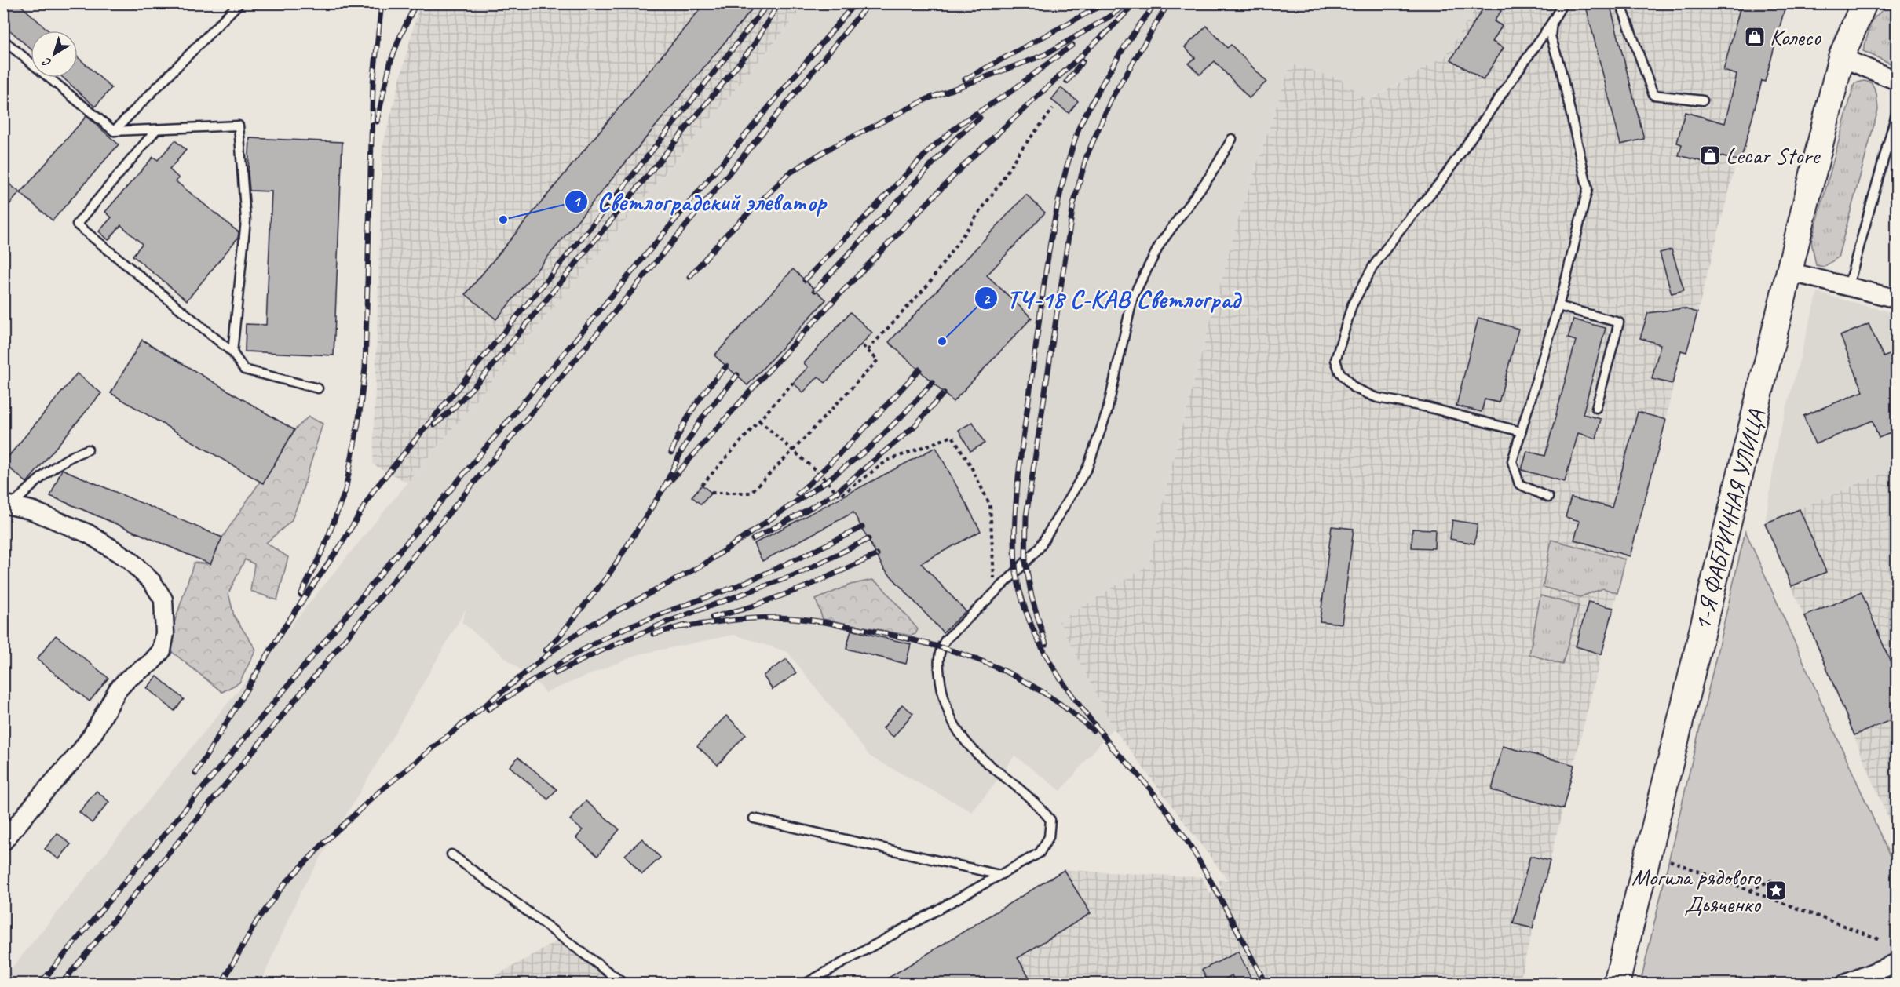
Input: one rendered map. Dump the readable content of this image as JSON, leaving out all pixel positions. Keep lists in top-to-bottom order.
{
  "streets": {
    "main road": ["1-Я ФАБРИЧНАЯ УЛИЦА"]
  },
  "places": {
    "shop": ["Колесо", "Lecar Store"],
    "other": ["Светлоградский элеватор", "ТЧ-18 С-КАВ Светлоград"],
    "place": ["Могила рядового Дьяченко"]
  },
  "north": "bottom left"
}
